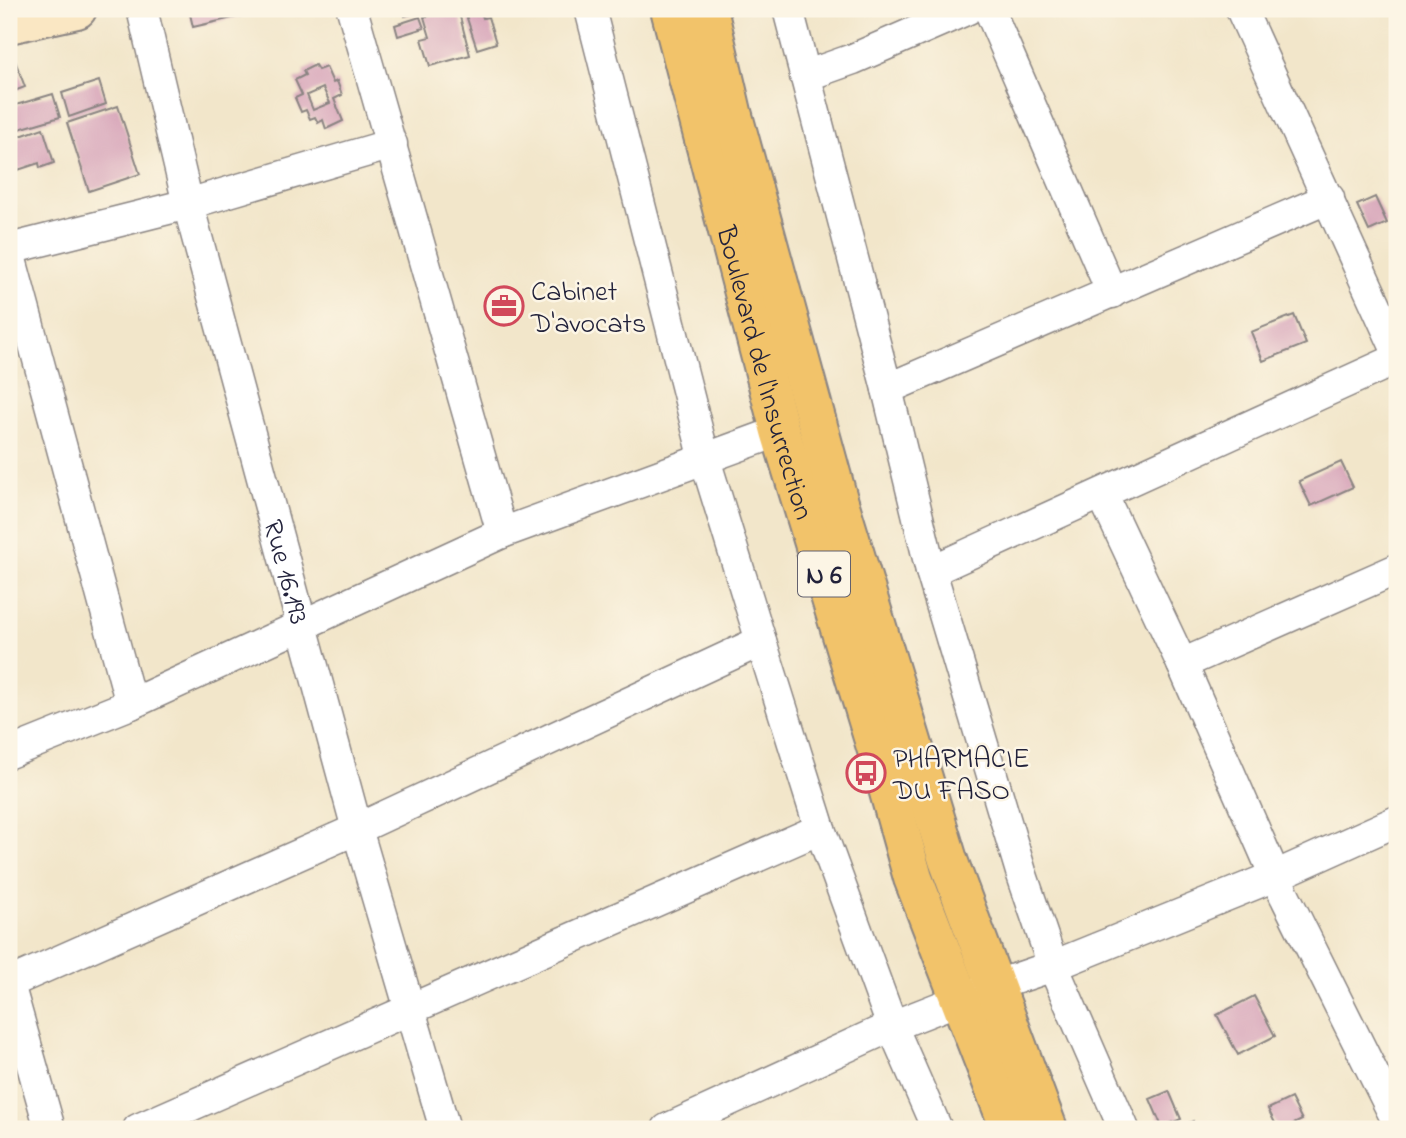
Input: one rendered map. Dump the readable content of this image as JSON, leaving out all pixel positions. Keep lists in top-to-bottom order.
{
  "streets": {
    "main road": ["Boulevard de l'Insurrection", "N 6"],
    "street": ["Rue 16.193"]
  },
  "places": {
    "office": ["Cabinet D'avocats"],
    "bus stop": ["PHARMACIE DU FASO"]
  }
}
